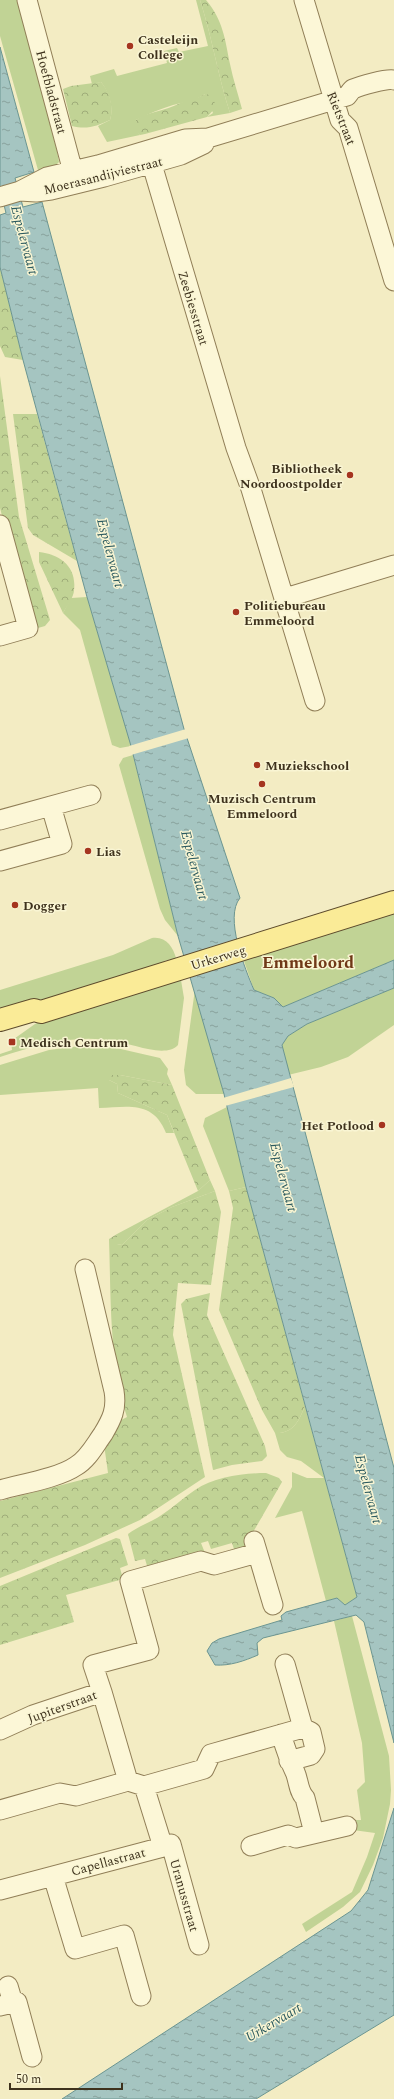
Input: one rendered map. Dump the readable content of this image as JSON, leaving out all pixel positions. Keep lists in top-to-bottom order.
{
  "streets": {
    "main road": ["Urkerweg"],
    "street": [
      "Hoefbladstraat",
      "Rietstraat",
      "Moerasandijviestraat",
      "Zeebiesstraat",
      "Jupiterstraat",
      "Capellastraat",
      "Uranusstraat"
    ]
  },
  "crossings": [
    ["Hoefbladstraat", "Moerasandijviestraat"],
    ["Rietstraat", "Moerasandijviestraat"],
    ["Moerasandijviestraat", "Zeebiesstraat"],
    ["Jupiterstraat", "Uranusstraat"],
    ["Capellastraat", "Uranusstraat"]
  ],
  "districts": ["Emmeloord"],
  "water": ["Espelervaart", "Urkervaart"],
  "places": {
    "other": [
      "Casteleijn College",
      "Bibliotheek Noordoostpolder",
      "Politiebureau Emmeloord",
      "Muziekschool",
      "Muzisch Centrum Emmeloord",
      "Lias",
      "Dogger",
      "Het Potlood"
    ],
    "transit": ["Medisch Centrum"]
  },
  "scale_bar": "50 m"
}
